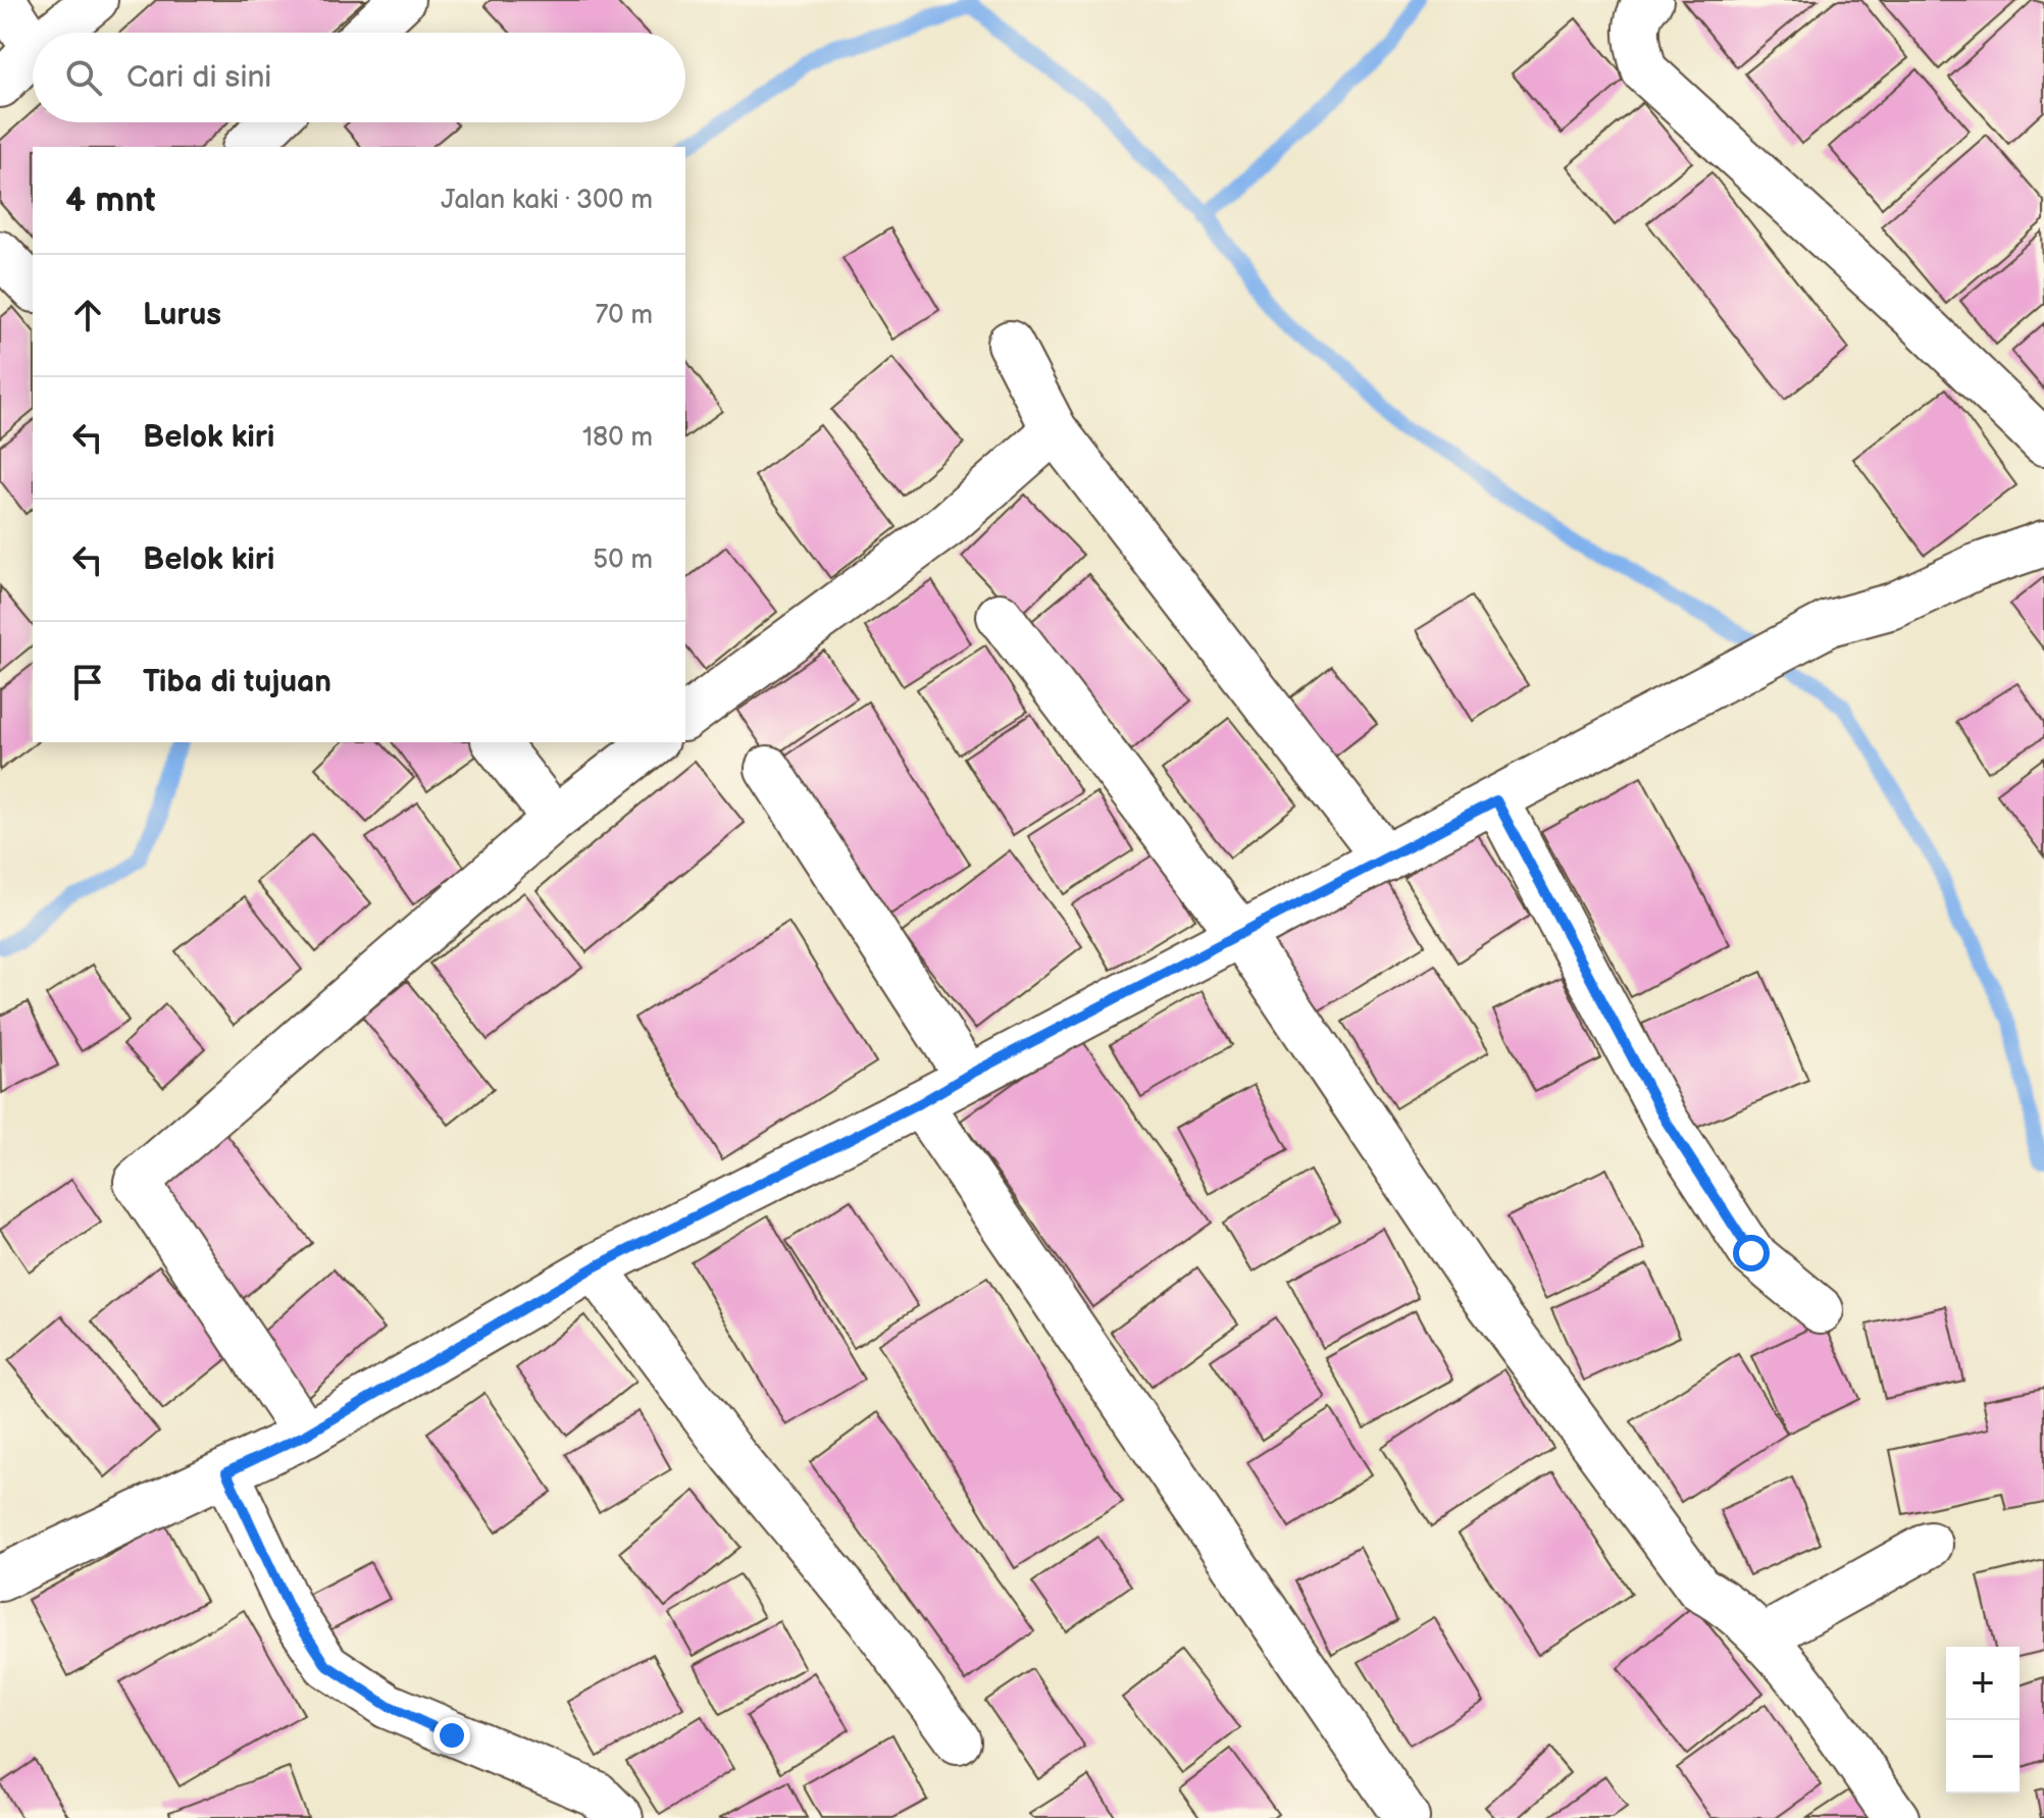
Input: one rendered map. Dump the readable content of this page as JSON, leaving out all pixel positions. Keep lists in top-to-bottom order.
{
  "page": {
    "search": "Cari di sini",
    "heading": ["4 mnt", "Jalan kaki · 300 m"],
    "list": [
      ["Lurus", "70 m"],
      ["Belok kiri", "180 m"],
      ["Belok kiri", "50 m"],
      "Tiba di tujuan"
    ],
    "map_buttons": ["+", "−"]
  }
}
